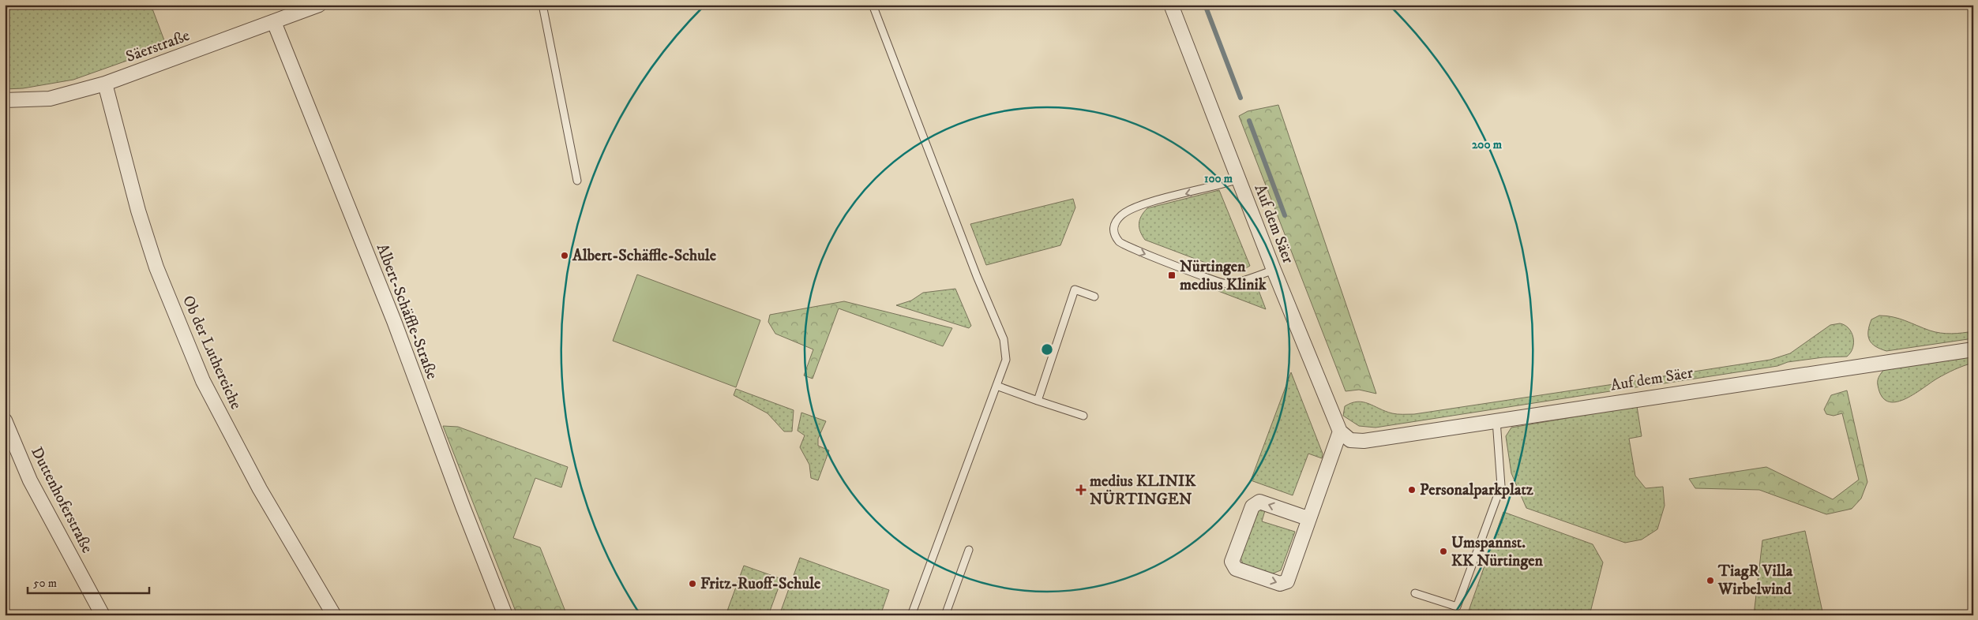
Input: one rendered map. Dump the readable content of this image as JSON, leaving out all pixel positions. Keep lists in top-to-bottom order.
{
  "streets": {
    "street": [
      "Säerstraße",
      "Auf dem Säer",
      "Albert-Schäffle-Straße",
      "Ob der Luthereiche",
      "Duttenhoferstraße"
    ]
  },
  "crossings": [
    ["Säerstraße", "Albert-Schäffle-Straße"],
    ["Säerstraße", "Ob der Luthereiche"]
  ],
  "places": {
    "other": [
      "Albert-Schäffle-Schule",
      "Personalparkplatz",
      "Umspannst. KK Nürtingen",
      "TiagR Villa Wirbelwind",
      "Fritz-Ruoff-Schule"
    ],
    "transit": ["Nürtingen medius Klinik"],
    "health": ["medius KLINIK NÜRTINGEN"]
  },
  "scale_bar": "50 m",
  "rings": ["200 m", "100 m"]
}
